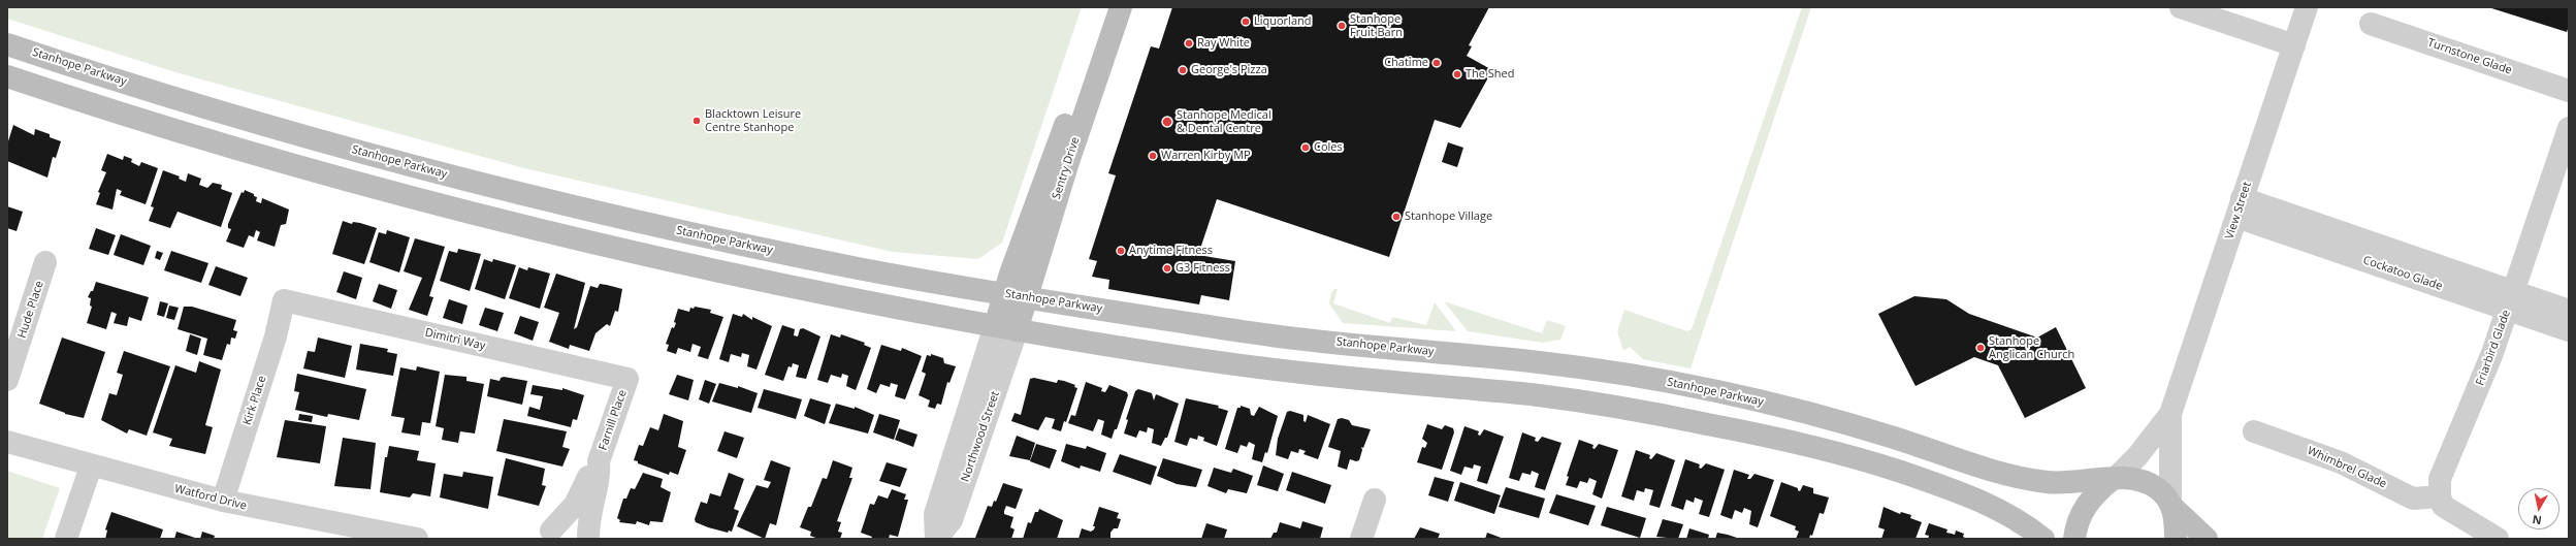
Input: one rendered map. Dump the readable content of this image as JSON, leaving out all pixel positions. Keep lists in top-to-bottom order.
{
  "streets": {
    "main road": ["Stanhope Parkway", "Sentry Drive"],
    "street": [
      "Turnstone Glade",
      "View Street",
      "Cockatoo Glade",
      "Hude Place",
      "Dimitri Way",
      "Friarbird Glade",
      "Kirk Place",
      "Farnill Place",
      "Northwood Street",
      "Whimbrel Glade",
      "Watford Drive"
    ]
  },
  "crossings": [
    ["Stanhope Parkway", "Sentry Drive"],
    ["Stanhope Parkway", "View Street"],
    ["Sentry Drive", "Northwood Street"],
    ["View Street", "Cockatoo Glade"],
    ["Cockatoo Glade", "Friarbird Glade"],
    ["Dimitri Way", "Kirk Place"],
    ["Dimitri Way", "Farnill Place"],
    ["Friarbird Glade", "Whimbrel Glade"],
    ["Kirk Place", "Watford Drive"]
  ],
  "places": [
    "Liquorland",
    "Stanhope Fruit Barn",
    "Ray White",
    "Chatime",
    "George's Pizza",
    "The Shed",
    "Blacktown Leisure Centre Stanhope",
    "Stanhope Medical & Dental Centre",
    "Coles",
    "Warren Kirby MP",
    "Stanhope Village",
    "Anytime Fitness",
    "G3 Fitness",
    "Stanhope Anglican Church"
  ],
  "north": "bottom"
}
